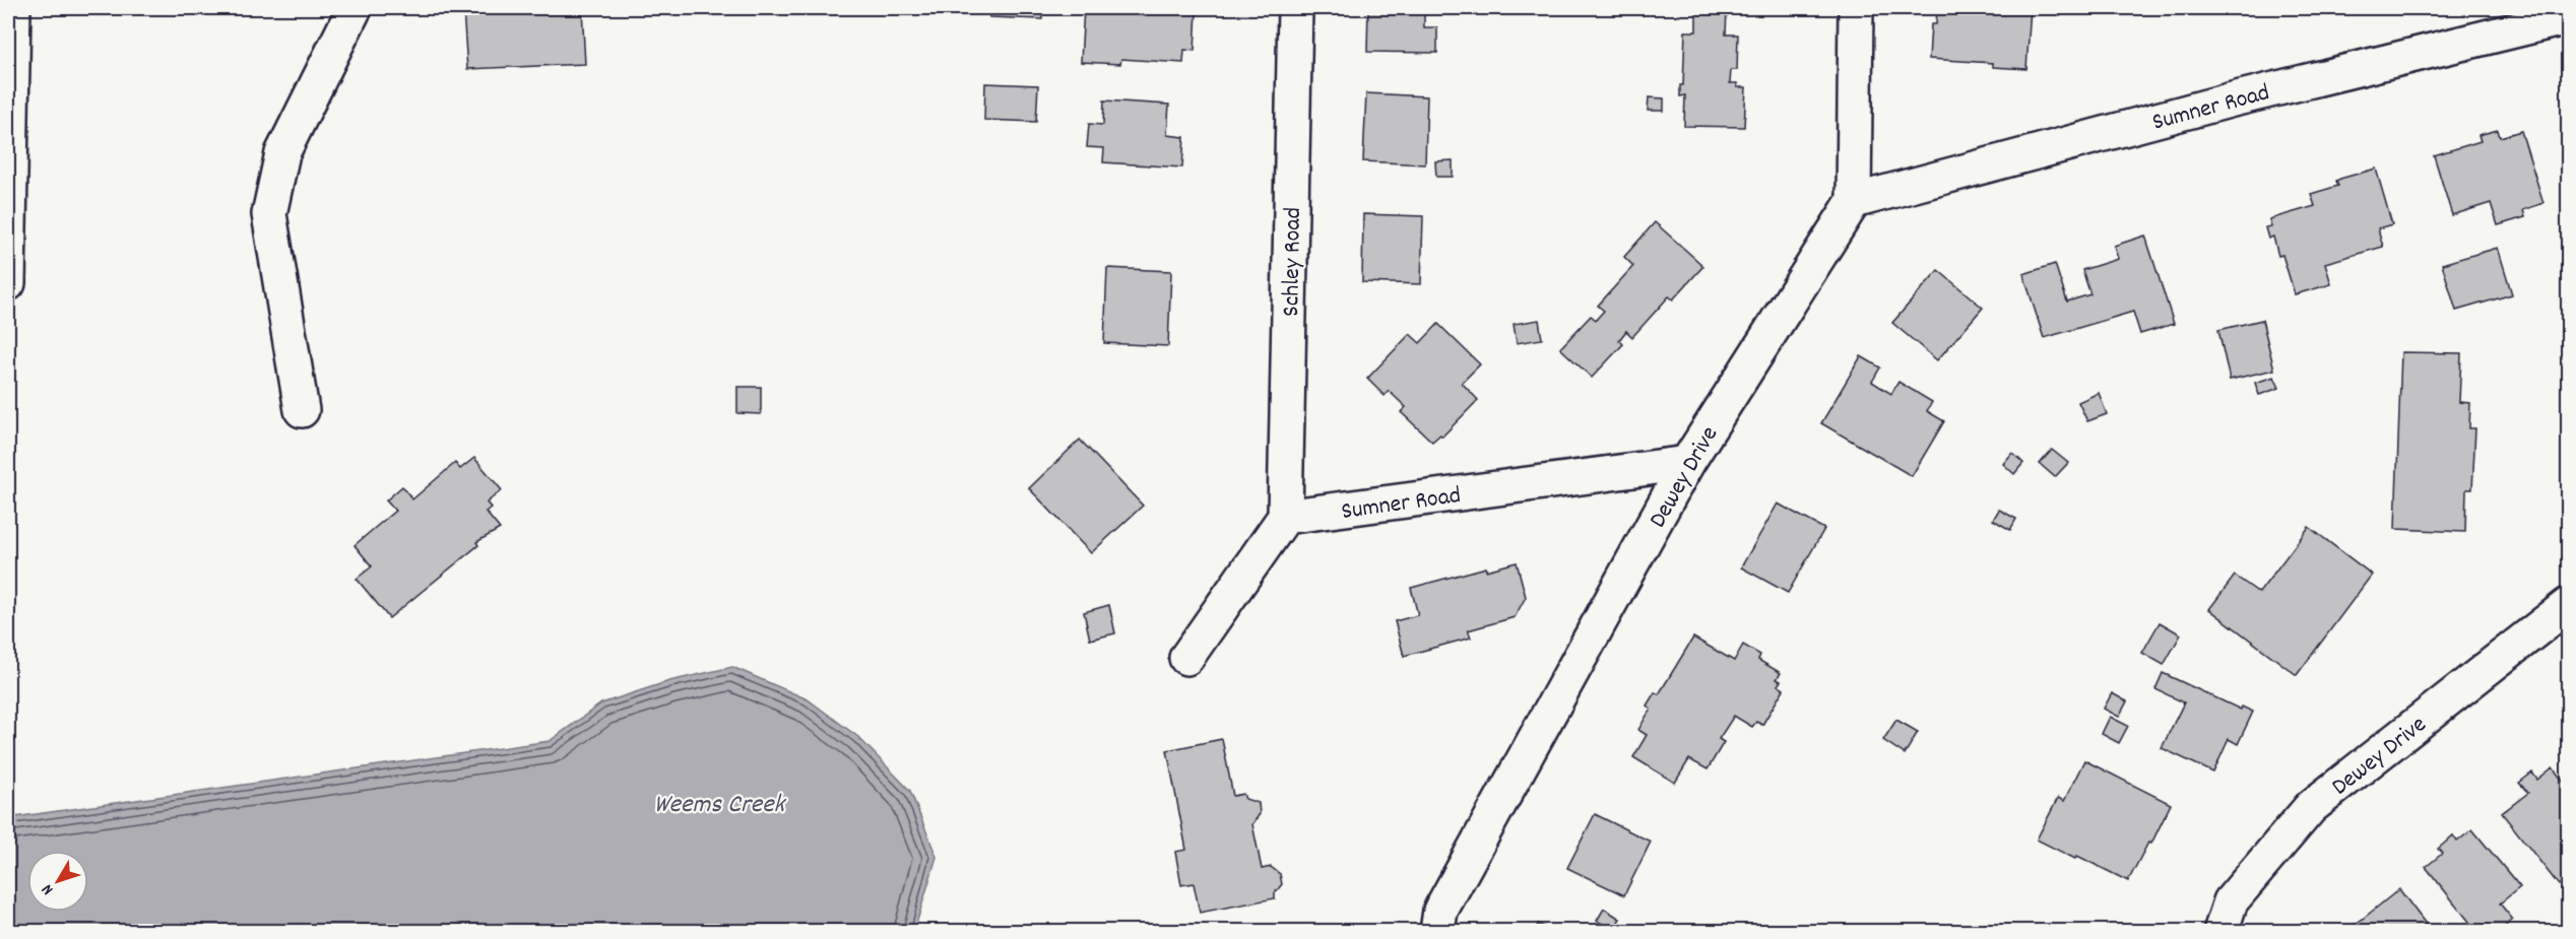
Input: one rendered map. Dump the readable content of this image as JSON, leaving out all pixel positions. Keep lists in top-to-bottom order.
{
  "streets": {
    "street": ["Sumner Road", "Schley Road", "Dewey Drive"]
  },
  "crossings": [
    ["Sumner Road", "Schley Road"],
    ["Sumner Road", "Dewey Drive"]
  ],
  "water": ["Weems Creek"],
  "north": "bottom left"
}
